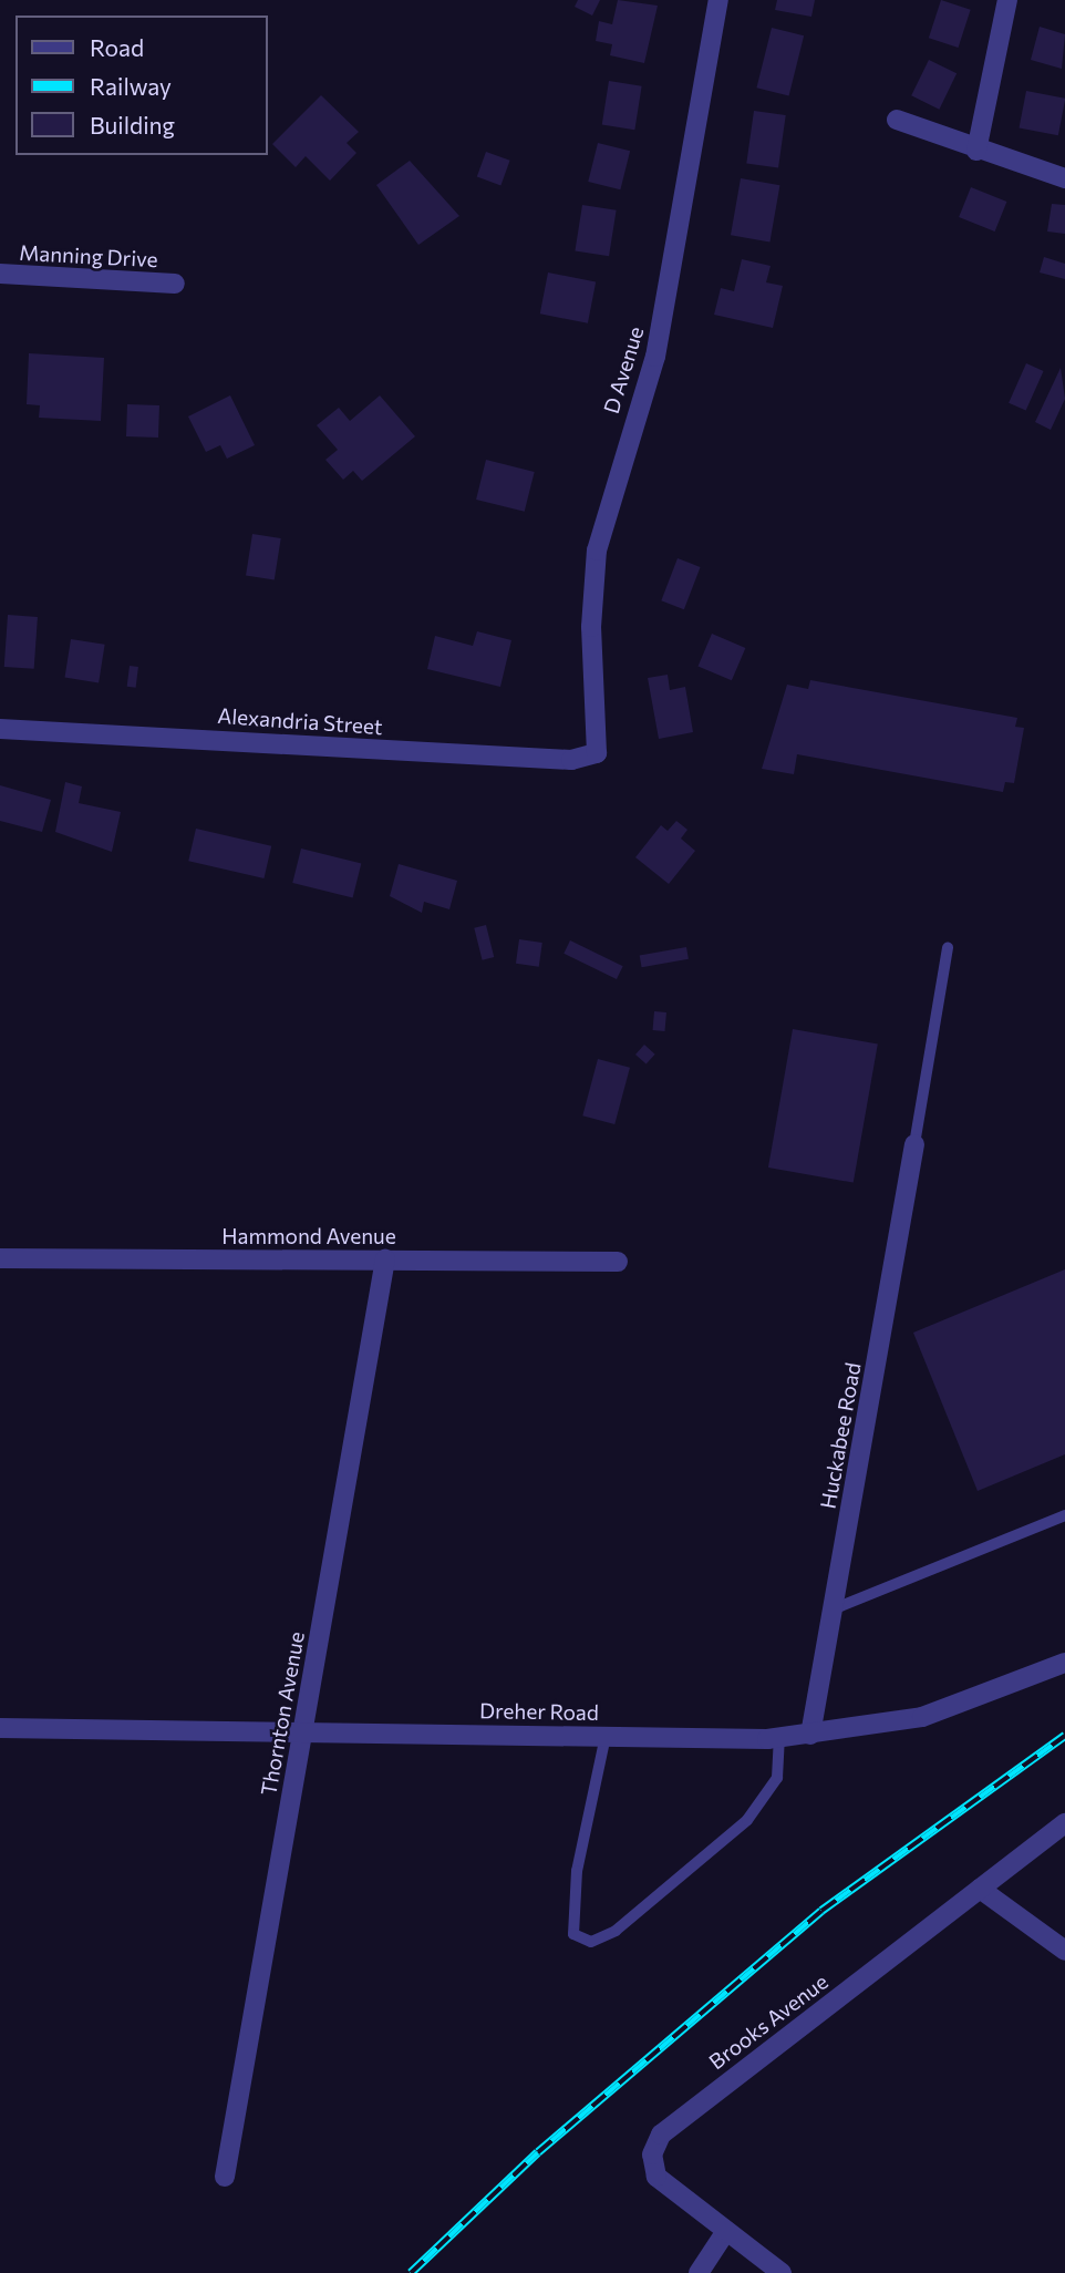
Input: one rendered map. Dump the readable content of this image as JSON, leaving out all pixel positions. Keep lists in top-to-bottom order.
{
  "streets": {
    "street": [
      "Manning Drive",
      "D Avenue",
      "Alexandria Street",
      "Hammond Avenue",
      "Huckabee Road",
      "Dreher Road",
      "Thornton Avenue",
      "Brooks Avenue"
    ]
  },
  "crossings": [
    ["D Avenue", "Alexandria Street"],
    ["Hammond Avenue", "Thornton Avenue"],
    ["Huckabee Road", "Dreher Road"],
    ["Dreher Road", "Thornton Avenue"]
  ],
  "legend": ["Road", "Railway", "Building"]
}
